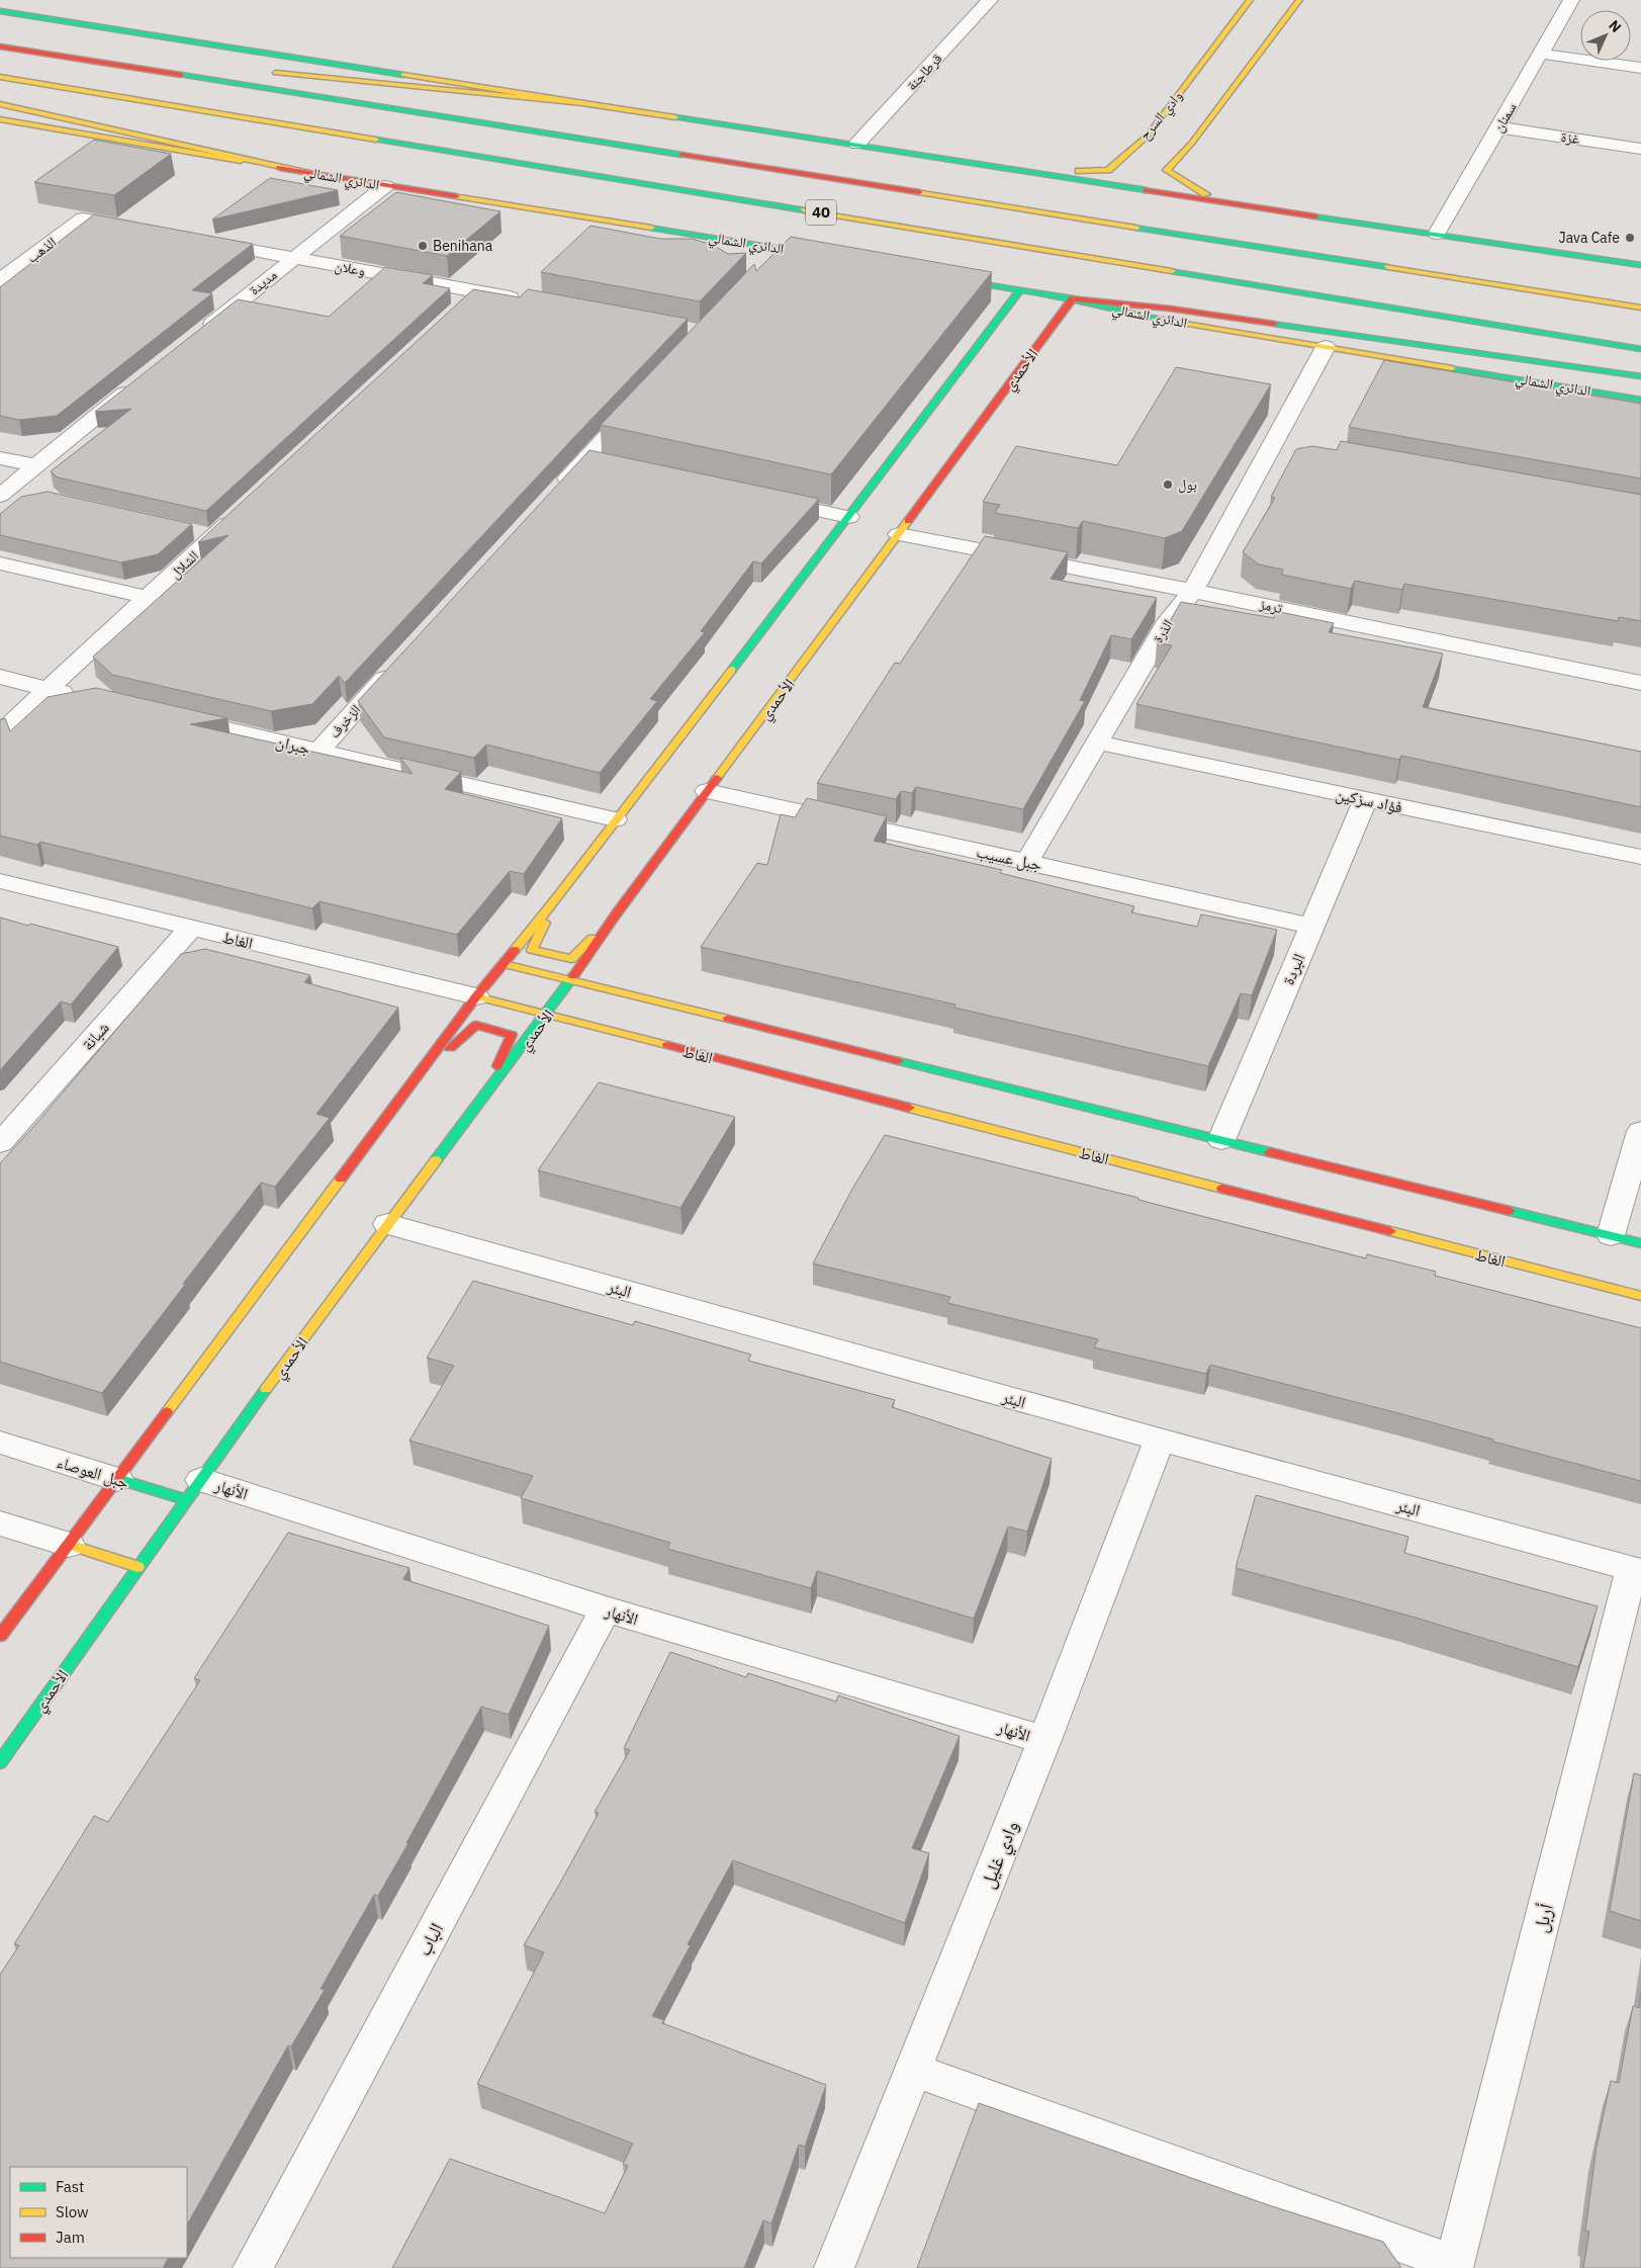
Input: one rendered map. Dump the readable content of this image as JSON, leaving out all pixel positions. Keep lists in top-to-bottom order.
{
  "streets": {
    "main road": [
      "وادي السرح",
      "الدائري الشمالي",
      "40",
      "الأحمدي",
      "الغاط",
      "جبل العوصاء"
    ],
    "street": [
      "قرطاجنة",
      "سمنان",
      "غزة",
      "الذهب",
      "وعلان",
      "مديدة",
      "الشلال",
      "ترمز",
      "الذرة",
      "الزخرف",
      "جبران",
      "فؤاد سزكين",
      "جبل عسيب",
      "البردة",
      "شبانة",
      "البئر",
      "الأنهار",
      "وادي غليل",
      "أربل",
      "الباب"
    ]
  },
  "crossings": [
    ["سمنان", "غزة"],
    ["الدائري الشمالي", "مديدة"],
    ["الدائري الشمالي", "الأحمدي"],
    ["الدائري الشمالي", "الذرة"],
    ["وعلان", "مديدة"],
    ["الأحمدي", "ترمز"],
    ["الأحمدي", "جبل عسيب"],
    ["الأحمدي", "الغاط"],
    ["الأحمدي", "البئر"],
    ["الأحمدي", "جبل العوصاء"],
    ["الأحمدي", "الأنهار"],
    ["ترمز", "الذرة"],
    ["الذرة", "فؤاد سزكين"],
    ["الذرة", "جبل عسيب"],
    ["الزخرف", "جبران"],
    ["فؤاد سزكين", "البردة"],
    ["جبل عسيب", "البردة"],
    ["الغاط", "شبانة"],
    ["البئر", "وادي غليل"],
    ["البئر", "أربل"],
    ["جبل العوصاء", "الأنهار"],
    ["الأنهار", "وادي غليل"],
    ["الأنهار", "الباب"]
  ],
  "places": ["Java Cafe", "Benihana", "بول"],
  "legend": ["Fast", "Slow", "Jam"],
  "north": "top right"
}
